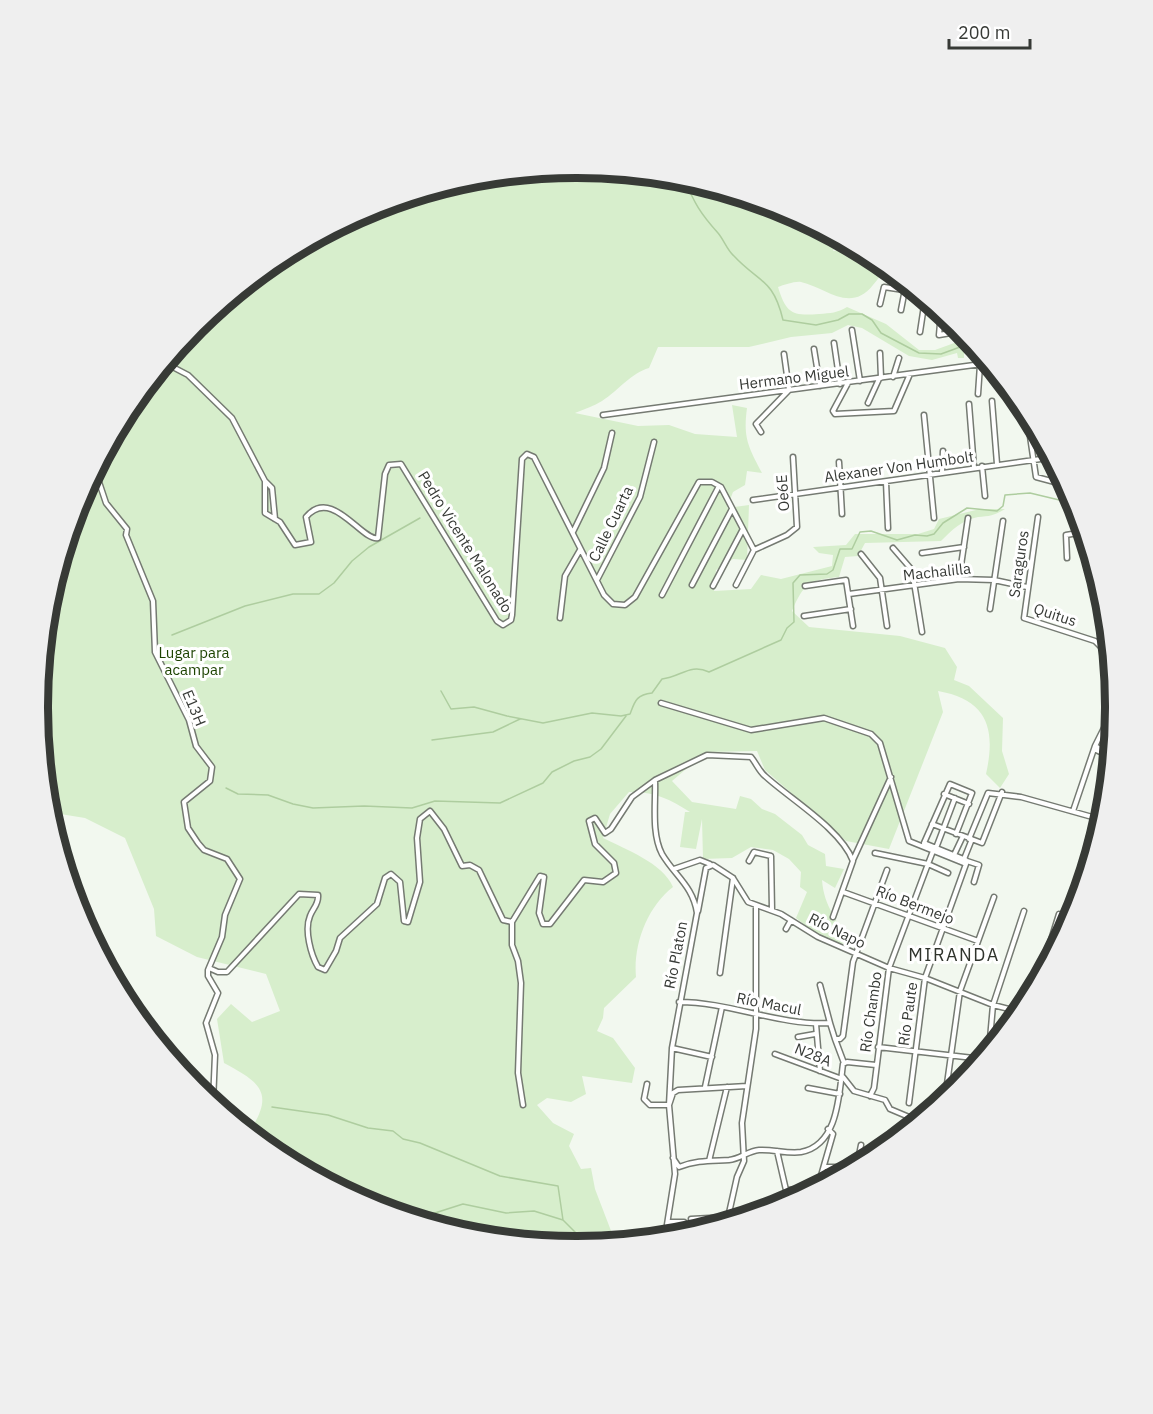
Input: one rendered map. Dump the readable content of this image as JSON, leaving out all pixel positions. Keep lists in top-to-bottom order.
{
  "streets": {
    "street": [
      "Hermano Miguel",
      "Alexaner Von Humbolt",
      "Oe6E",
      "Calle Cuarta",
      "Pedro Vicente Malonado",
      "Saraguros",
      "Machalilla",
      "Quitus",
      "E13H",
      "Río Bermejo",
      "Río Napo",
      "Río Platon",
      "Río Macul",
      "Río Chambo",
      "Río Paute",
      "N28A"
    ]
  },
  "crossings": [
    ["Alexaner Von Humbolt", "Oe6E"],
    ["Calle Cuarta", "Pedro Vicente Malonado"],
    ["Saraguros", "Machalilla"],
    ["Saraguros", "Quitus"],
    ["Río Bermejo", "Río Chambo"],
    ["Río Bermejo", "Río Paute"],
    ["Río Napo", "Río Chambo"],
    ["Río Napo", "Río Paute"],
    ["Río Platon", "Río Macul"],
    ["Río Chambo", "N28A"]
  ],
  "districts": ["MIRANDA"],
  "parks": ["Lugar para acampar"],
  "scale_bar": "200 m"
}
